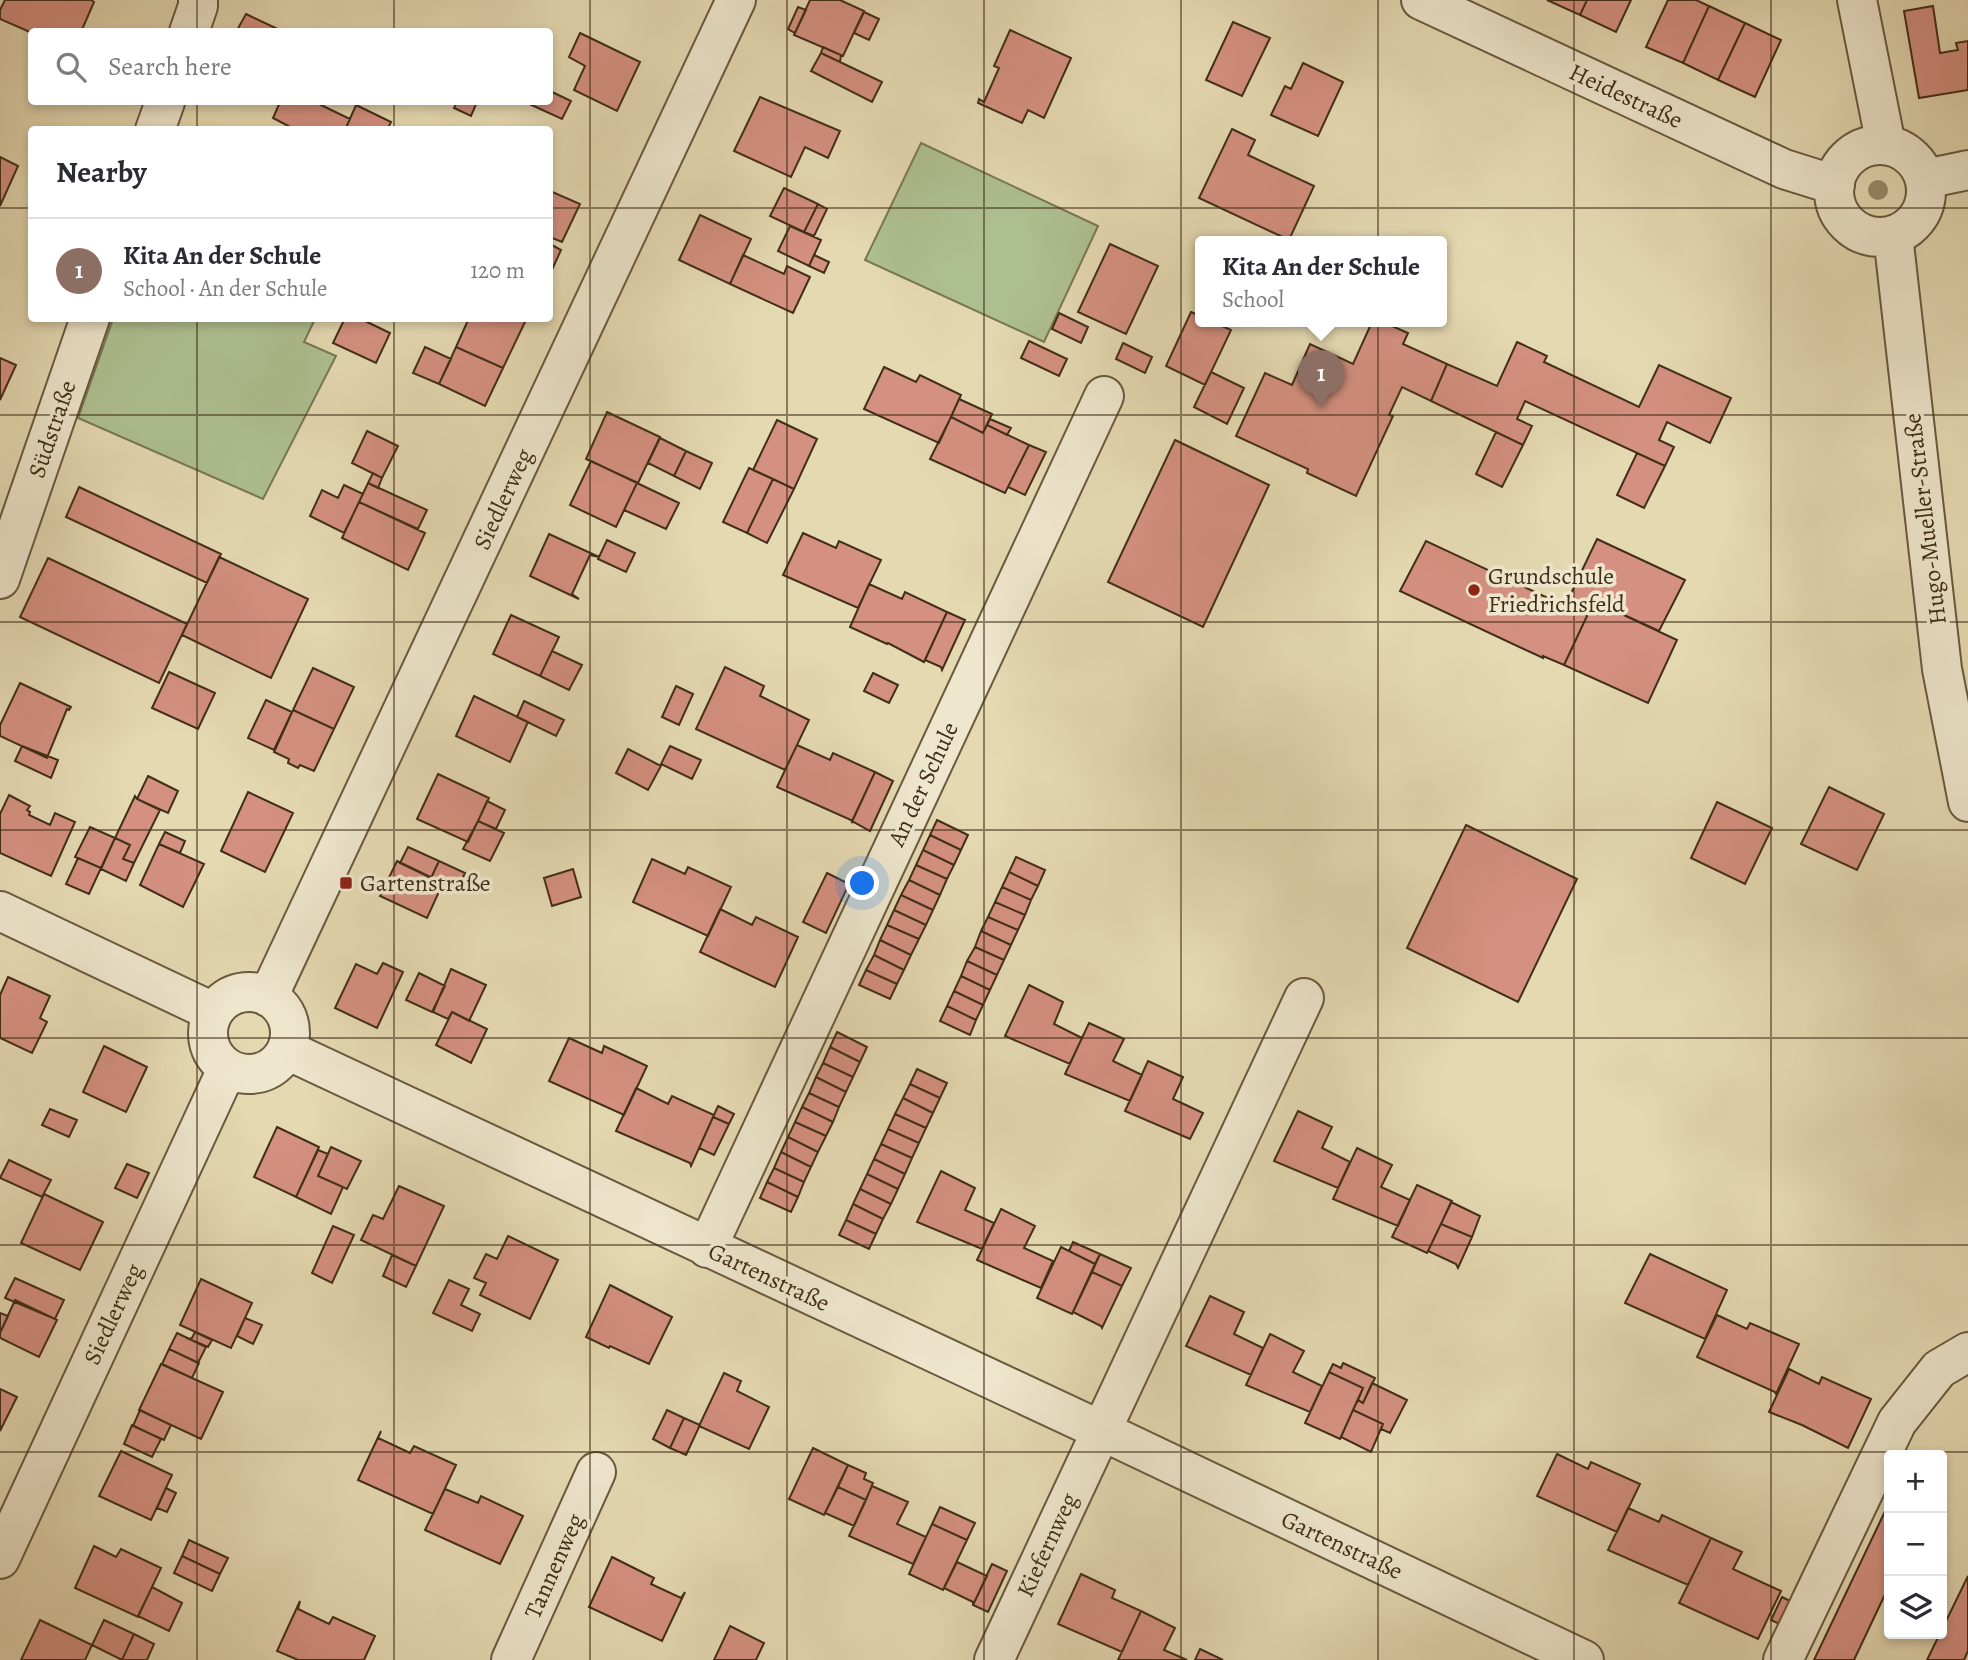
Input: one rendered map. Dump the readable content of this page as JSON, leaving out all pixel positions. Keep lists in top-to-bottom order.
{
  "streets": {
    "street": [
      "Heidestraße",
      "Südstraße",
      "Siedlerweg",
      "Hugo-Mueller-Straße",
      "An der Schule",
      "Gartenstraße",
      "Kiefernweg",
      "Tannenweg"
    ]
  },
  "crossings": [
    ["Heidestraße", "Hugo-Mueller-Straße"],
    ["Siedlerweg", "Gartenstraße"],
    ["An der Schule", "Gartenstraße"],
    ["Gartenstraße", "Kiefernweg"]
  ],
  "places": {
    "other": ["Grundschule Friedrichsfeld"],
    "transit": ["Gartenstraße"]
  },
  "page": {
    "search": "Search here",
    "heading": "Nearby",
    "list": [
      {
        "mark": "1",
        "name": "Kita An der Schule",
        "note": "School · An der Schule",
        "value": "120 m"
      }
    ],
    "popup": ["Kita An der Schule", "School"],
    "pins": "1",
    "map_buttons": ["+", "−"]
  }
}
